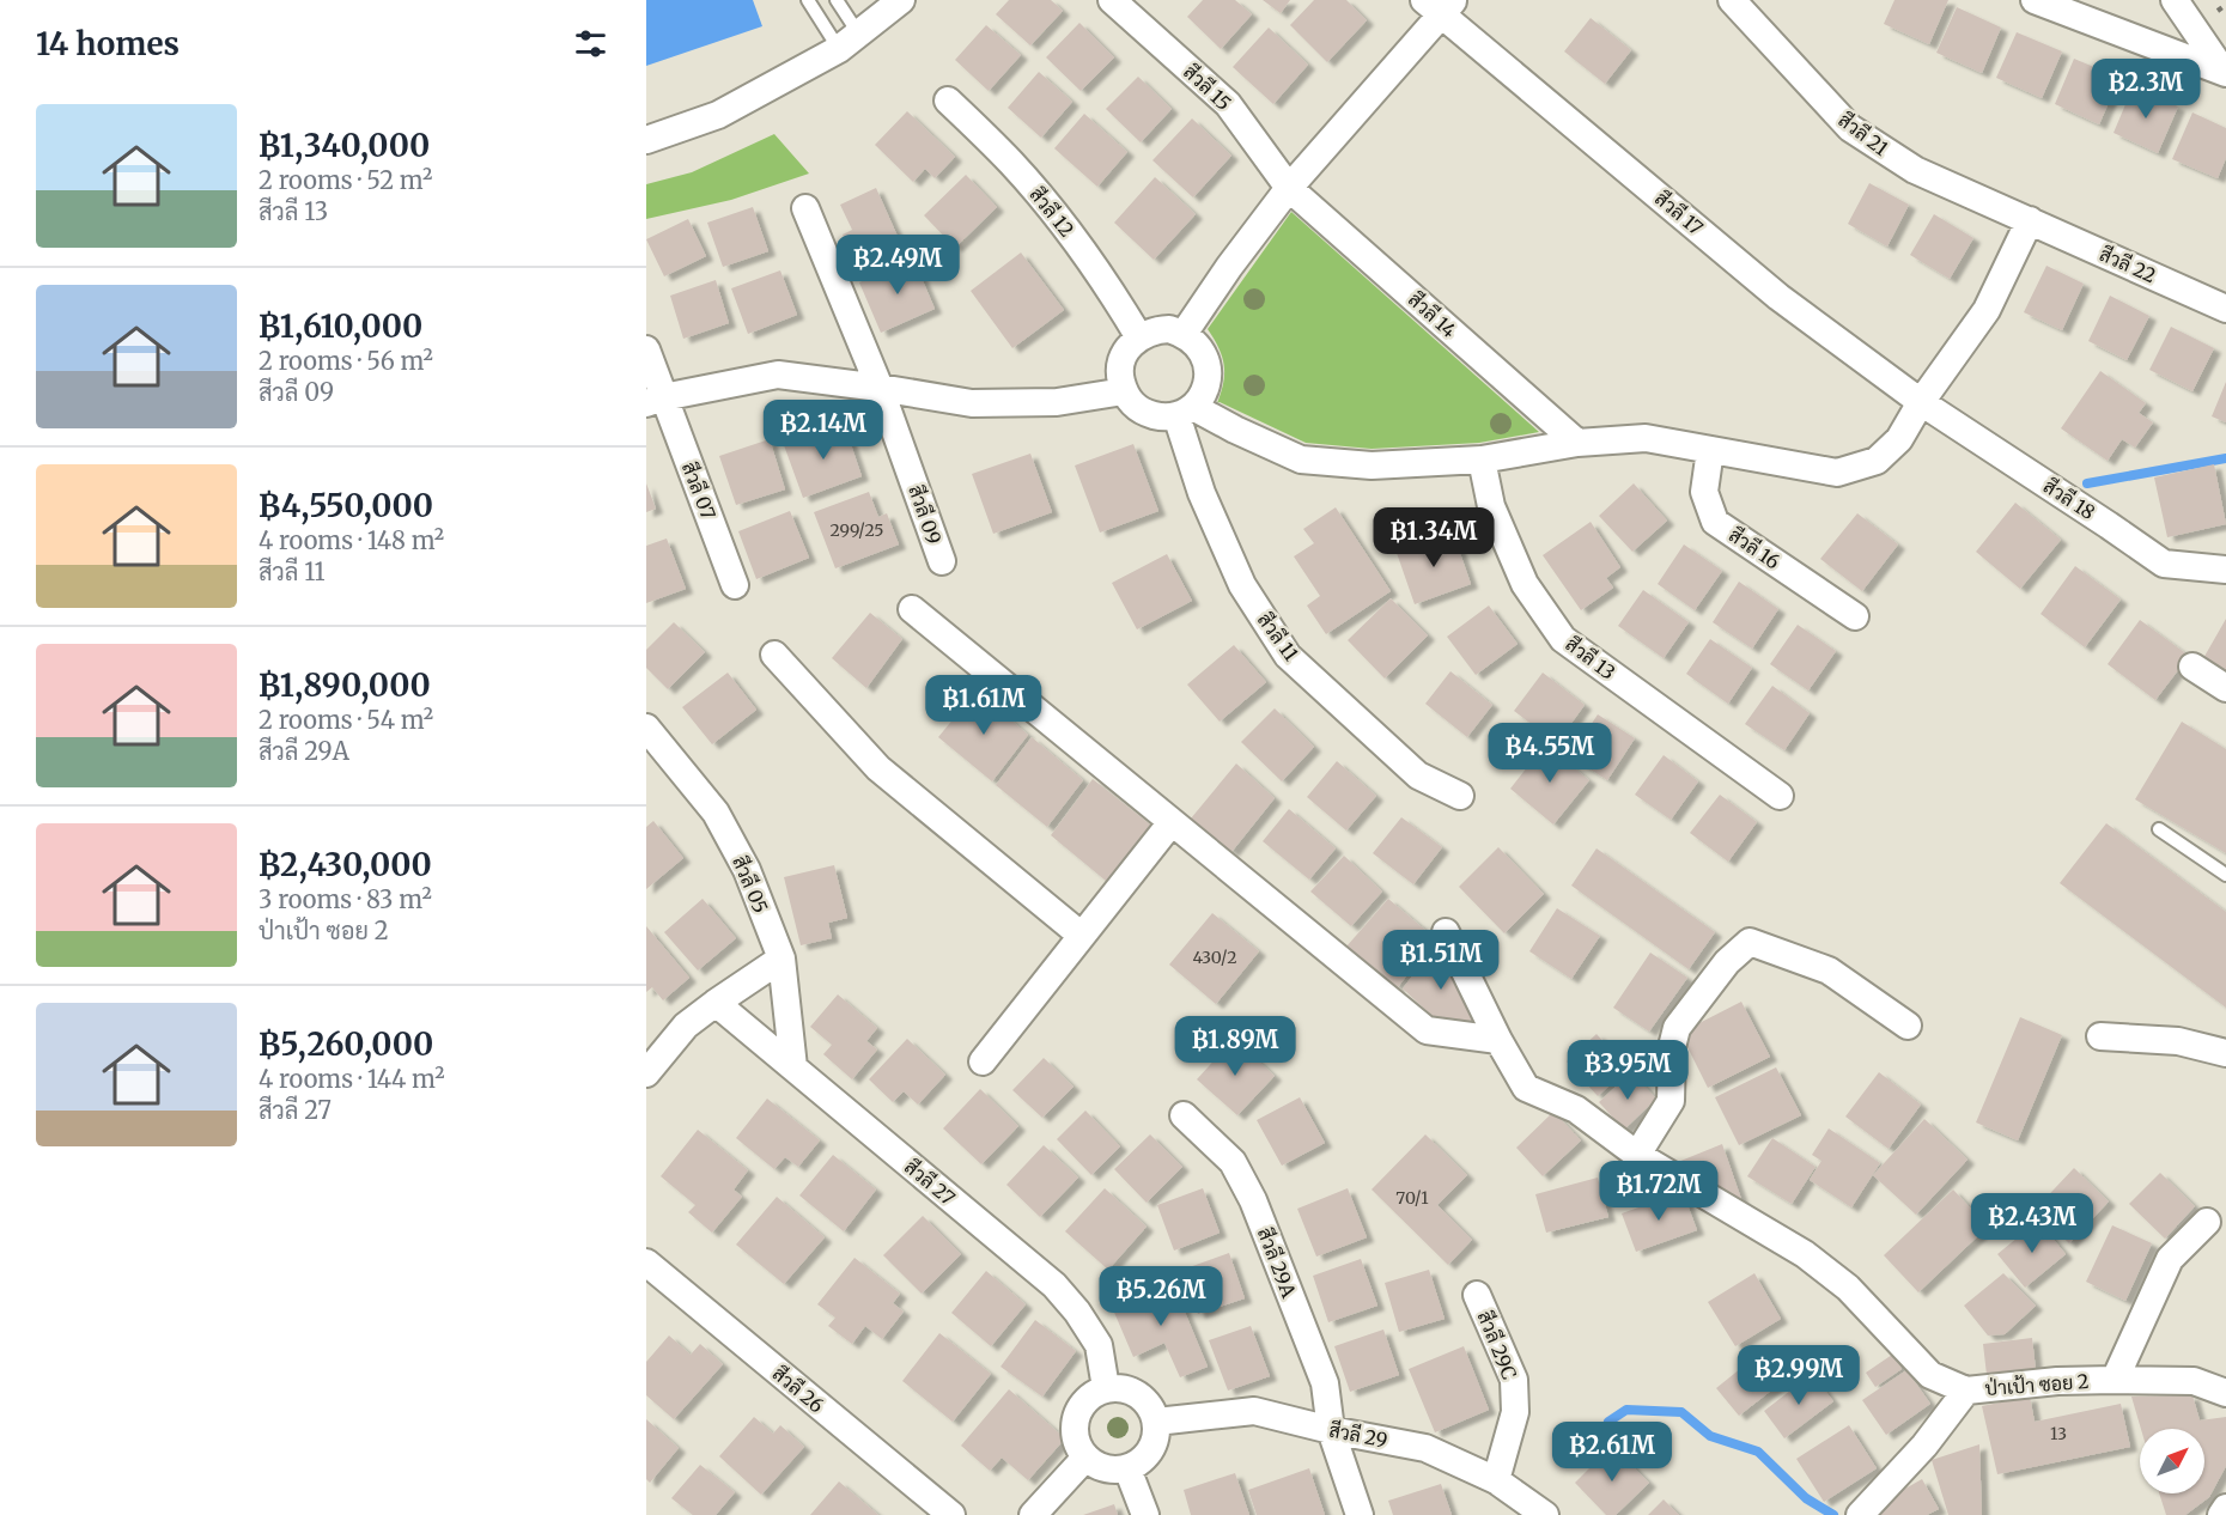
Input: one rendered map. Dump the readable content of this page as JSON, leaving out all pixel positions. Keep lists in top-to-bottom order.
{
  "streets": {
    "street": [
      "สีวลี 15",
      "สีวลี 21",
      "สีวลี 12",
      "สีวลี 17",
      "สีวลี 22",
      "สีวลี 14",
      "สีวลี 07",
      "สีวลี 18",
      "สีวลี 09",
      "สีวลี 16",
      "สีวลี 11",
      "สีวลี 13",
      "สีวลี 05",
      "สีวลี 27",
      "สีวลี 29A",
      "สีวลี 29C",
      "ป่าเป้า ซอย 2",
      "สีวลี 26",
      "สีวลี 29"
    ]
  },
  "crossings": [
    ["สีวลี 15", "สีวลี 14"],
    ["สีวลี 21", "สีวลี 22"],
    ["สีวลี 12", "สีวลี 11"],
    ["สีวลี 17", "สีวลี 18"],
    ["สีวลี 05", "สีวลี 27"],
    ["สีวลี 27", "สีวลี 29"],
    ["สีวลี 29A", "สีวลี 29"],
    ["สีวลี 29C", "สีวลี 29"]
  ],
  "house_numbers": [
    "299/25",
    "430/2",
    "70/1",
    "13"
  ],
  "north": "top right",
  "page": {
    "heading": "14 homes",
    "price": [
      "฿2.3M",
      "฿2.49M",
      "฿2.14M",
      "฿1.34M",
      "฿1.61M",
      "฿4.55M",
      "฿1.51M",
      "฿1.89M",
      "฿3.95M",
      "฿1.72M",
      "฿2.43M",
      "฿5.26M",
      "฿2.99M",
      "฿2.61M"
    ],
    "list": [
      {
        "name": "฿1,340,000",
        "note": "2 rooms · 52 m² · สีวลี 13"
      },
      {
        "name": "฿1,610,000",
        "note": "2 rooms · 56 m² · สีวลี 09"
      },
      {
        "name": "฿4,550,000",
        "note": "4 rooms · 148 m² · สีวลี 11"
      },
      {
        "name": "฿1,890,000",
        "note": "2 rooms · 54 m² · สีวลี 29A"
      },
      {
        "name": "฿2,430,000",
        "note": "3 rooms · 83 m² · ป่าเป้า ซอย 2"
      },
      {
        "name": "฿5,260,000",
        "note": "4 rooms · 144 m² · สีวลี 27"
      }
    ]
  }
}
